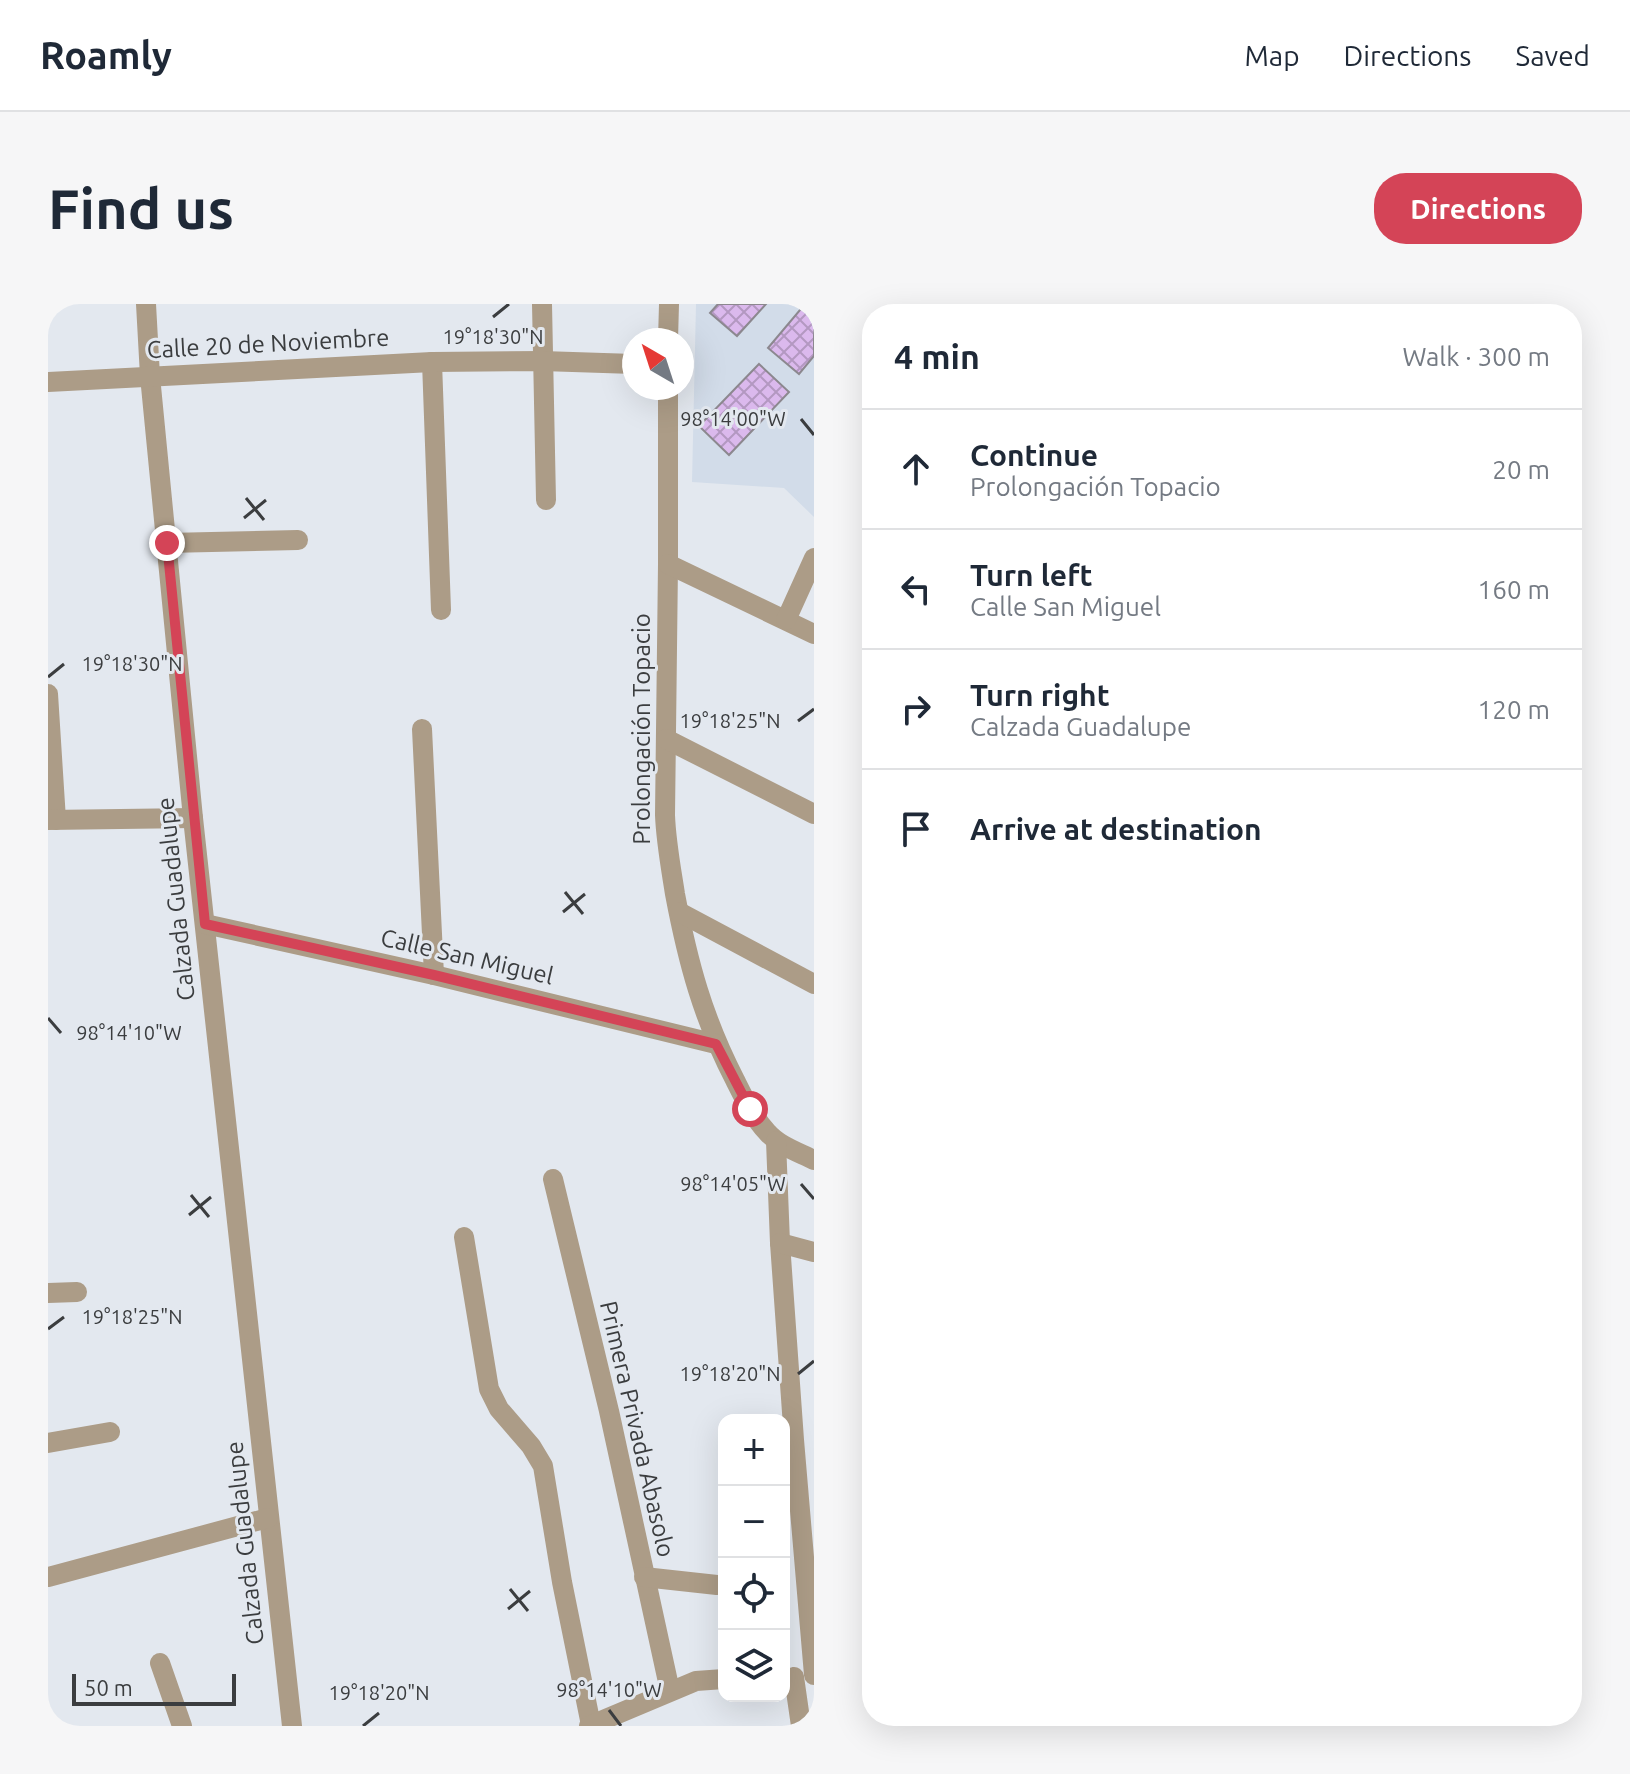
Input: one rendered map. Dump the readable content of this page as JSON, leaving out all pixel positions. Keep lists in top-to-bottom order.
{
  "streets": {
    "street": [
      "Calle 20 de Noviembre",
      "Prolongación Topacio",
      "Calzada Guadalupe",
      "Calle San Miguel",
      "Primera Privada Abasolo"
    ]
  },
  "crossings": [
    ["Calle 20 de Noviembre", "Calzada Guadalupe"],
    ["Prolongación Topacio", "Calle San Miguel"],
    ["Calzada Guadalupe", "Calle San Miguel"]
  ],
  "scale_bar": "50 m",
  "north": "top left",
  "page": {
    "header": "Roamly",
    "nav": ["Map", "Directions", "Saved"],
    "buttons": "Directions",
    "title": "Find us",
    "heading": ["4 min", "Walk · 300 m"],
    "list": [
      ["Continue", "Prolongación Topacio", "20 m"],
      ["Turn left", "Calle San Miguel", "160 m"],
      ["Turn right", "Calzada Guadalupe", "120 m"],
      "Arrive at destination"
    ],
    "map_buttons": ["+", "−"],
    "scale": "50 m"
  },
  "coordinates": [
    "19°18'30\"N",
    "98°14'00\"W",
    "19°18'25\"N",
    "98°14'10\"W",
    "98°14'05\"W",
    "19°18'20\"N"
  ]
}
